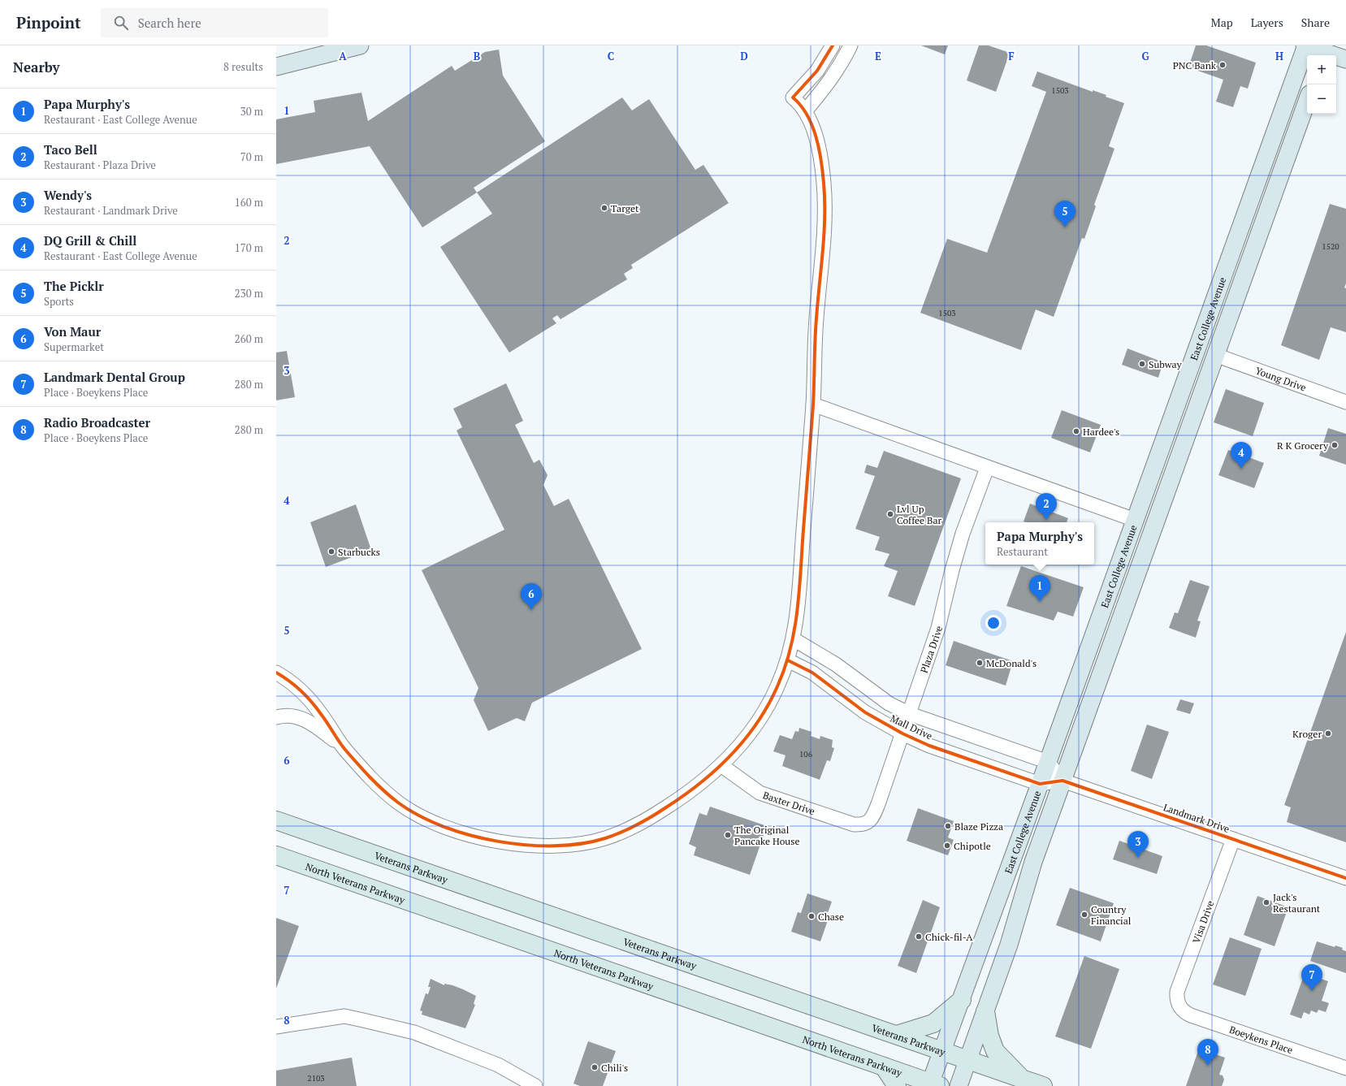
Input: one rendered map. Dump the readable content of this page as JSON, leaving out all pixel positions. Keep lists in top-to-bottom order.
{
  "streets": {
    "highway": ["Veterans Parkway", "North Veterans Parkway"],
    "main road": ["East College Avenue"],
    "street": [
      "Young Drive",
      "Plaza Drive",
      "Mall Drive",
      "Baxter Drive",
      "Landmark Drive",
      "Visa Drive",
      "Boeykens Place"
    ]
  },
  "crossings": [
    ["East College Avenue", "Young Drive"],
    ["East College Avenue", "Mall Drive"],
    ["East College Avenue", "Landmark Drive"],
    ["East College Avenue", "Veterans Parkway"],
    ["East College Avenue", "North Veterans Parkway"],
    ["Plaza Drive", "Mall Drive"],
    ["Plaza Drive", "Baxter Drive"],
    ["Mall Drive", "Landmark Drive"],
    ["Landmark Drive", "Visa Drive"],
    ["Visa Drive", "Boeykens Place"]
  ],
  "places": [
    "PNC Bank",
    "Target",
    "Subway",
    "Hardee's",
    "R K Grocery",
    "Lvl Up Coffee Bar",
    "Starbucks",
    "McDonald's",
    "Kroger",
    "Blaze Pizza",
    "The Original Pancake House",
    "Chipotle",
    "Jack's Restaurant",
    "Country Financial",
    "Chase",
    "Chick-fil-A",
    "Chili's"
  ],
  "house_numbers": [
    "1503",
    "1520",
    "1503",
    "106",
    "2103"
  ],
  "page": {
    "header": "Pinpoint",
    "search": "Search here",
    "nav": ["Map", "Layers", "Share"],
    "heading": ["Nearby", "8 results"],
    "map_buttons": ["+", "−"],
    "list": [
      {
        "mark": "1",
        "name": "Papa Murphy's",
        "note": "Restaurant · East College Avenue",
        "value": "30 m"
      },
      {
        "mark": "2",
        "name": "Taco Bell",
        "note": "Restaurant · Plaza Drive",
        "value": "70 m"
      },
      {
        "mark": "3",
        "name": "Wendy's",
        "note": "Restaurant · Landmark Drive",
        "value": "160 m"
      },
      {
        "mark": "4",
        "name": "DQ Grill & Chill",
        "note": "Restaurant · East College Avenue",
        "value": "170 m"
      },
      {
        "mark": "5",
        "name": "The Picklr",
        "note": "Sports",
        "value": "230 m"
      },
      {
        "mark": "6",
        "name": "Von Maur",
        "note": "Supermarket",
        "value": "260 m"
      },
      {
        "mark": "7",
        "name": "Landmark Dental Group",
        "note": "Place · Boeykens Place",
        "value": "280 m"
      },
      {
        "mark": "8",
        "name": "Radio Broadcaster",
        "note": "Place · Boeykens Place",
        "value": "280 m"
      }
    ],
    "pins": [
      "5",
      "4",
      "2",
      "1",
      "6",
      "3",
      "7",
      "8"
    ],
    "popup": ["Papa Murphy's", "Restaurant"]
  },
  "grid": {
    "columns": [
      "A",
      "B",
      "C",
      "D",
      "E",
      "F",
      "G",
      "H"
    ],
    "rows": [
      "1",
      "2",
      "3",
      "4",
      "5",
      "6",
      "7",
      "8"
    ]
  }
}
